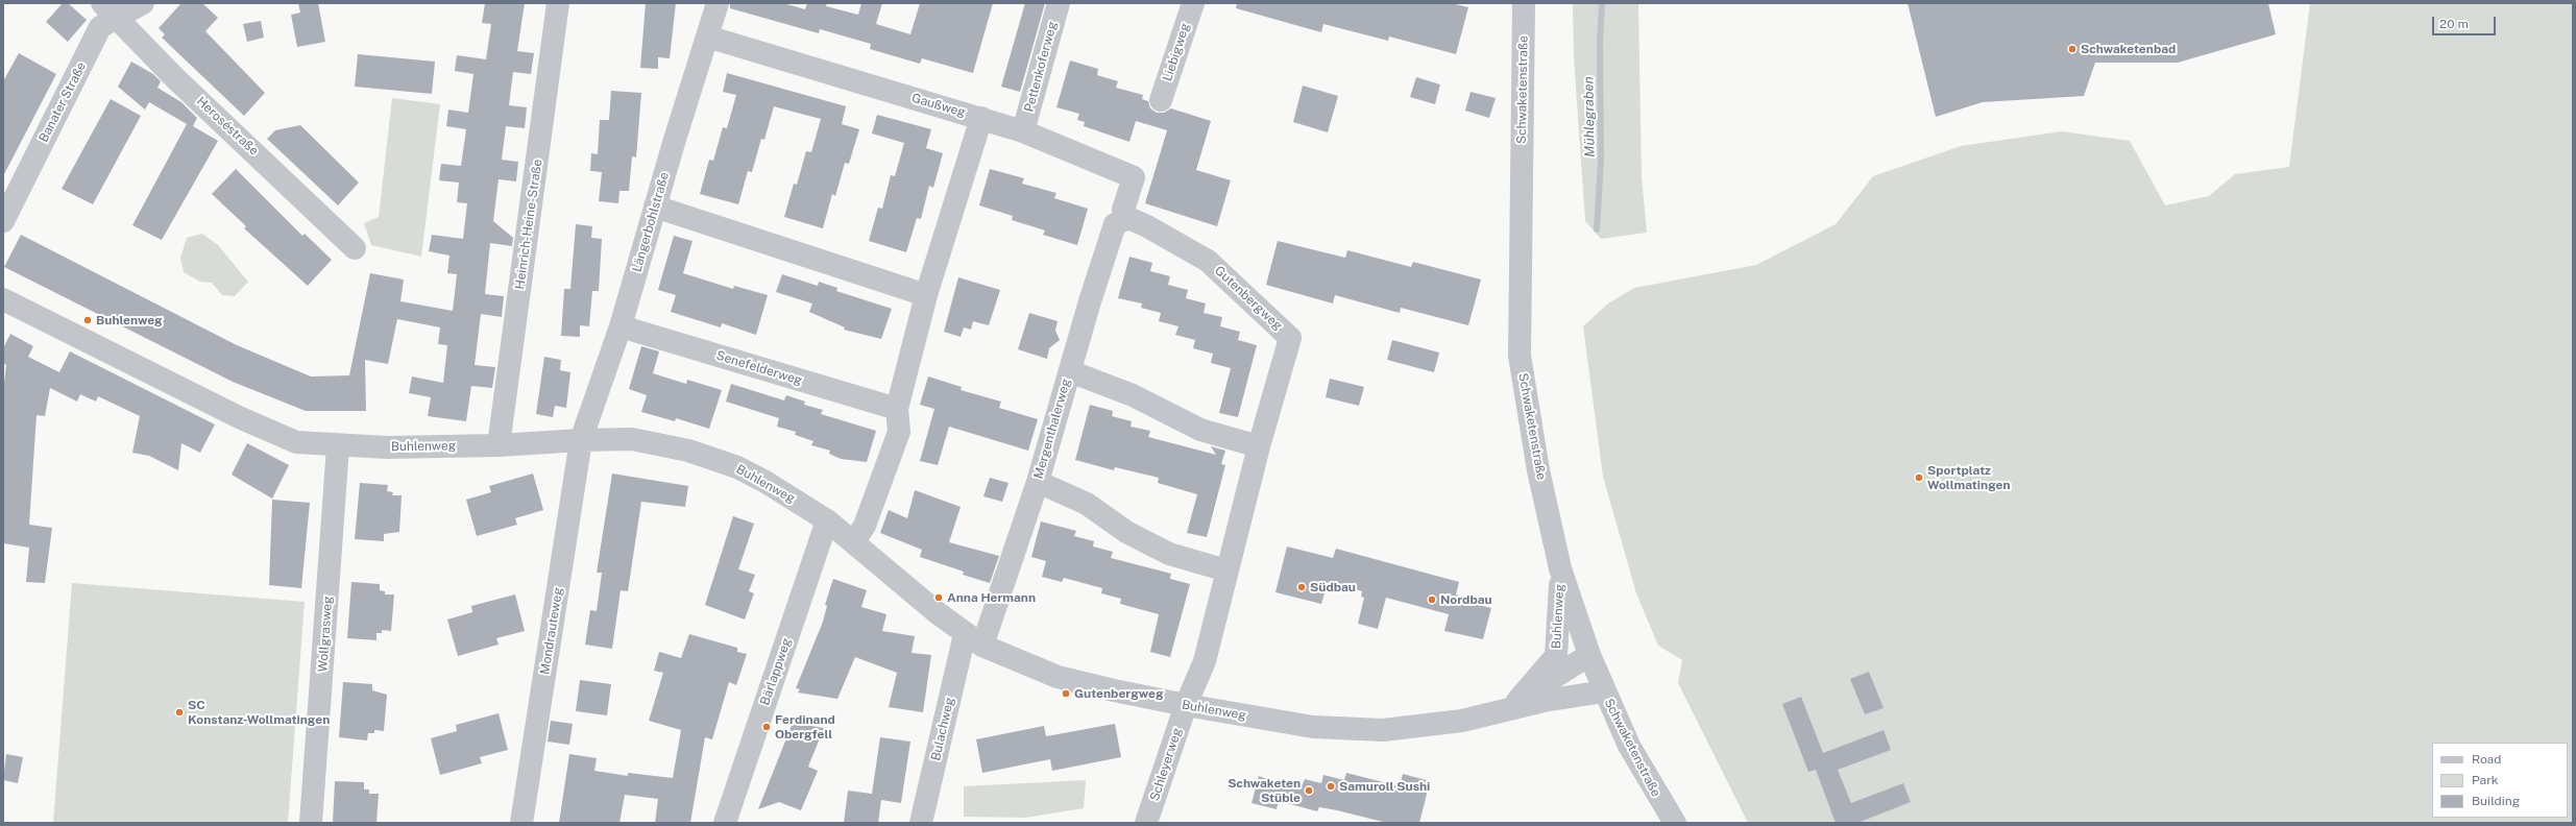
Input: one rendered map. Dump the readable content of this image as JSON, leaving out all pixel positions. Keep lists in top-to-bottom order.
{
  "streets": {
    "street": [
      "Liebigweg",
      "Pettenkoferweg",
      "Schwaketenstraße",
      "Banater Straße",
      "Gaußweg",
      "Heroséstraße",
      "Längerbohlstraße",
      "Heinrich-Heine-Straße",
      "Gutenbergweg",
      "Senefelderweg",
      "Mergenthalerweg",
      "Buhlenweg",
      "Mondrauteweg",
      "Wollgrasweg",
      "Bärlappweg",
      "Bulachweg",
      "Schleyerweg"
    ]
  },
  "crossings": [
    ["Pettenkoferweg", "Gaußweg"],
    ["Schwaketenstraße", "Buhlenweg"],
    ["Banater Straße", "Heroséstraße"],
    ["Gaußweg", "Längerbohlstraße"],
    ["Gaußweg", "Gutenbergweg"],
    ["Gaußweg", "Mergenthalerweg"],
    ["Längerbohlstraße", "Senefelderweg"],
    ["Längerbohlstraße", "Buhlenweg"],
    ["Längerbohlstraße", "Mondrauteweg"],
    ["Heinrich-Heine-Straße", "Buhlenweg"],
    ["Gutenbergweg", "Mergenthalerweg"],
    ["Gutenbergweg", "Buhlenweg"],
    ["Gutenbergweg", "Schleyerweg"],
    ["Mergenthalerweg", "Buhlenweg"],
    ["Mergenthalerweg", "Bulachweg"],
    ["Buhlenweg", "Mondrauteweg"],
    ["Buhlenweg", "Wollgrasweg"],
    ["Buhlenweg", "Bärlappweg"],
    ["Buhlenweg", "Bulachweg"],
    ["Buhlenweg", "Schleyerweg"]
  ],
  "water": ["Mühlegraben"],
  "places": [
    "Schwaketenbad",
    "Buhlenweg",
    "Sportplatz Wollmatingen",
    "Südbau",
    "Anna Hermann",
    "Nordbau",
    "Gutenbergweg",
    "SC Konstanz-Wollmatingen",
    "Ferdinand Obergfell",
    "Samuroll Sushi",
    "Schwaketen Stüble"
  ],
  "legend": ["Road", "Park", "Building"],
  "scale_bar": "20 m"
}
